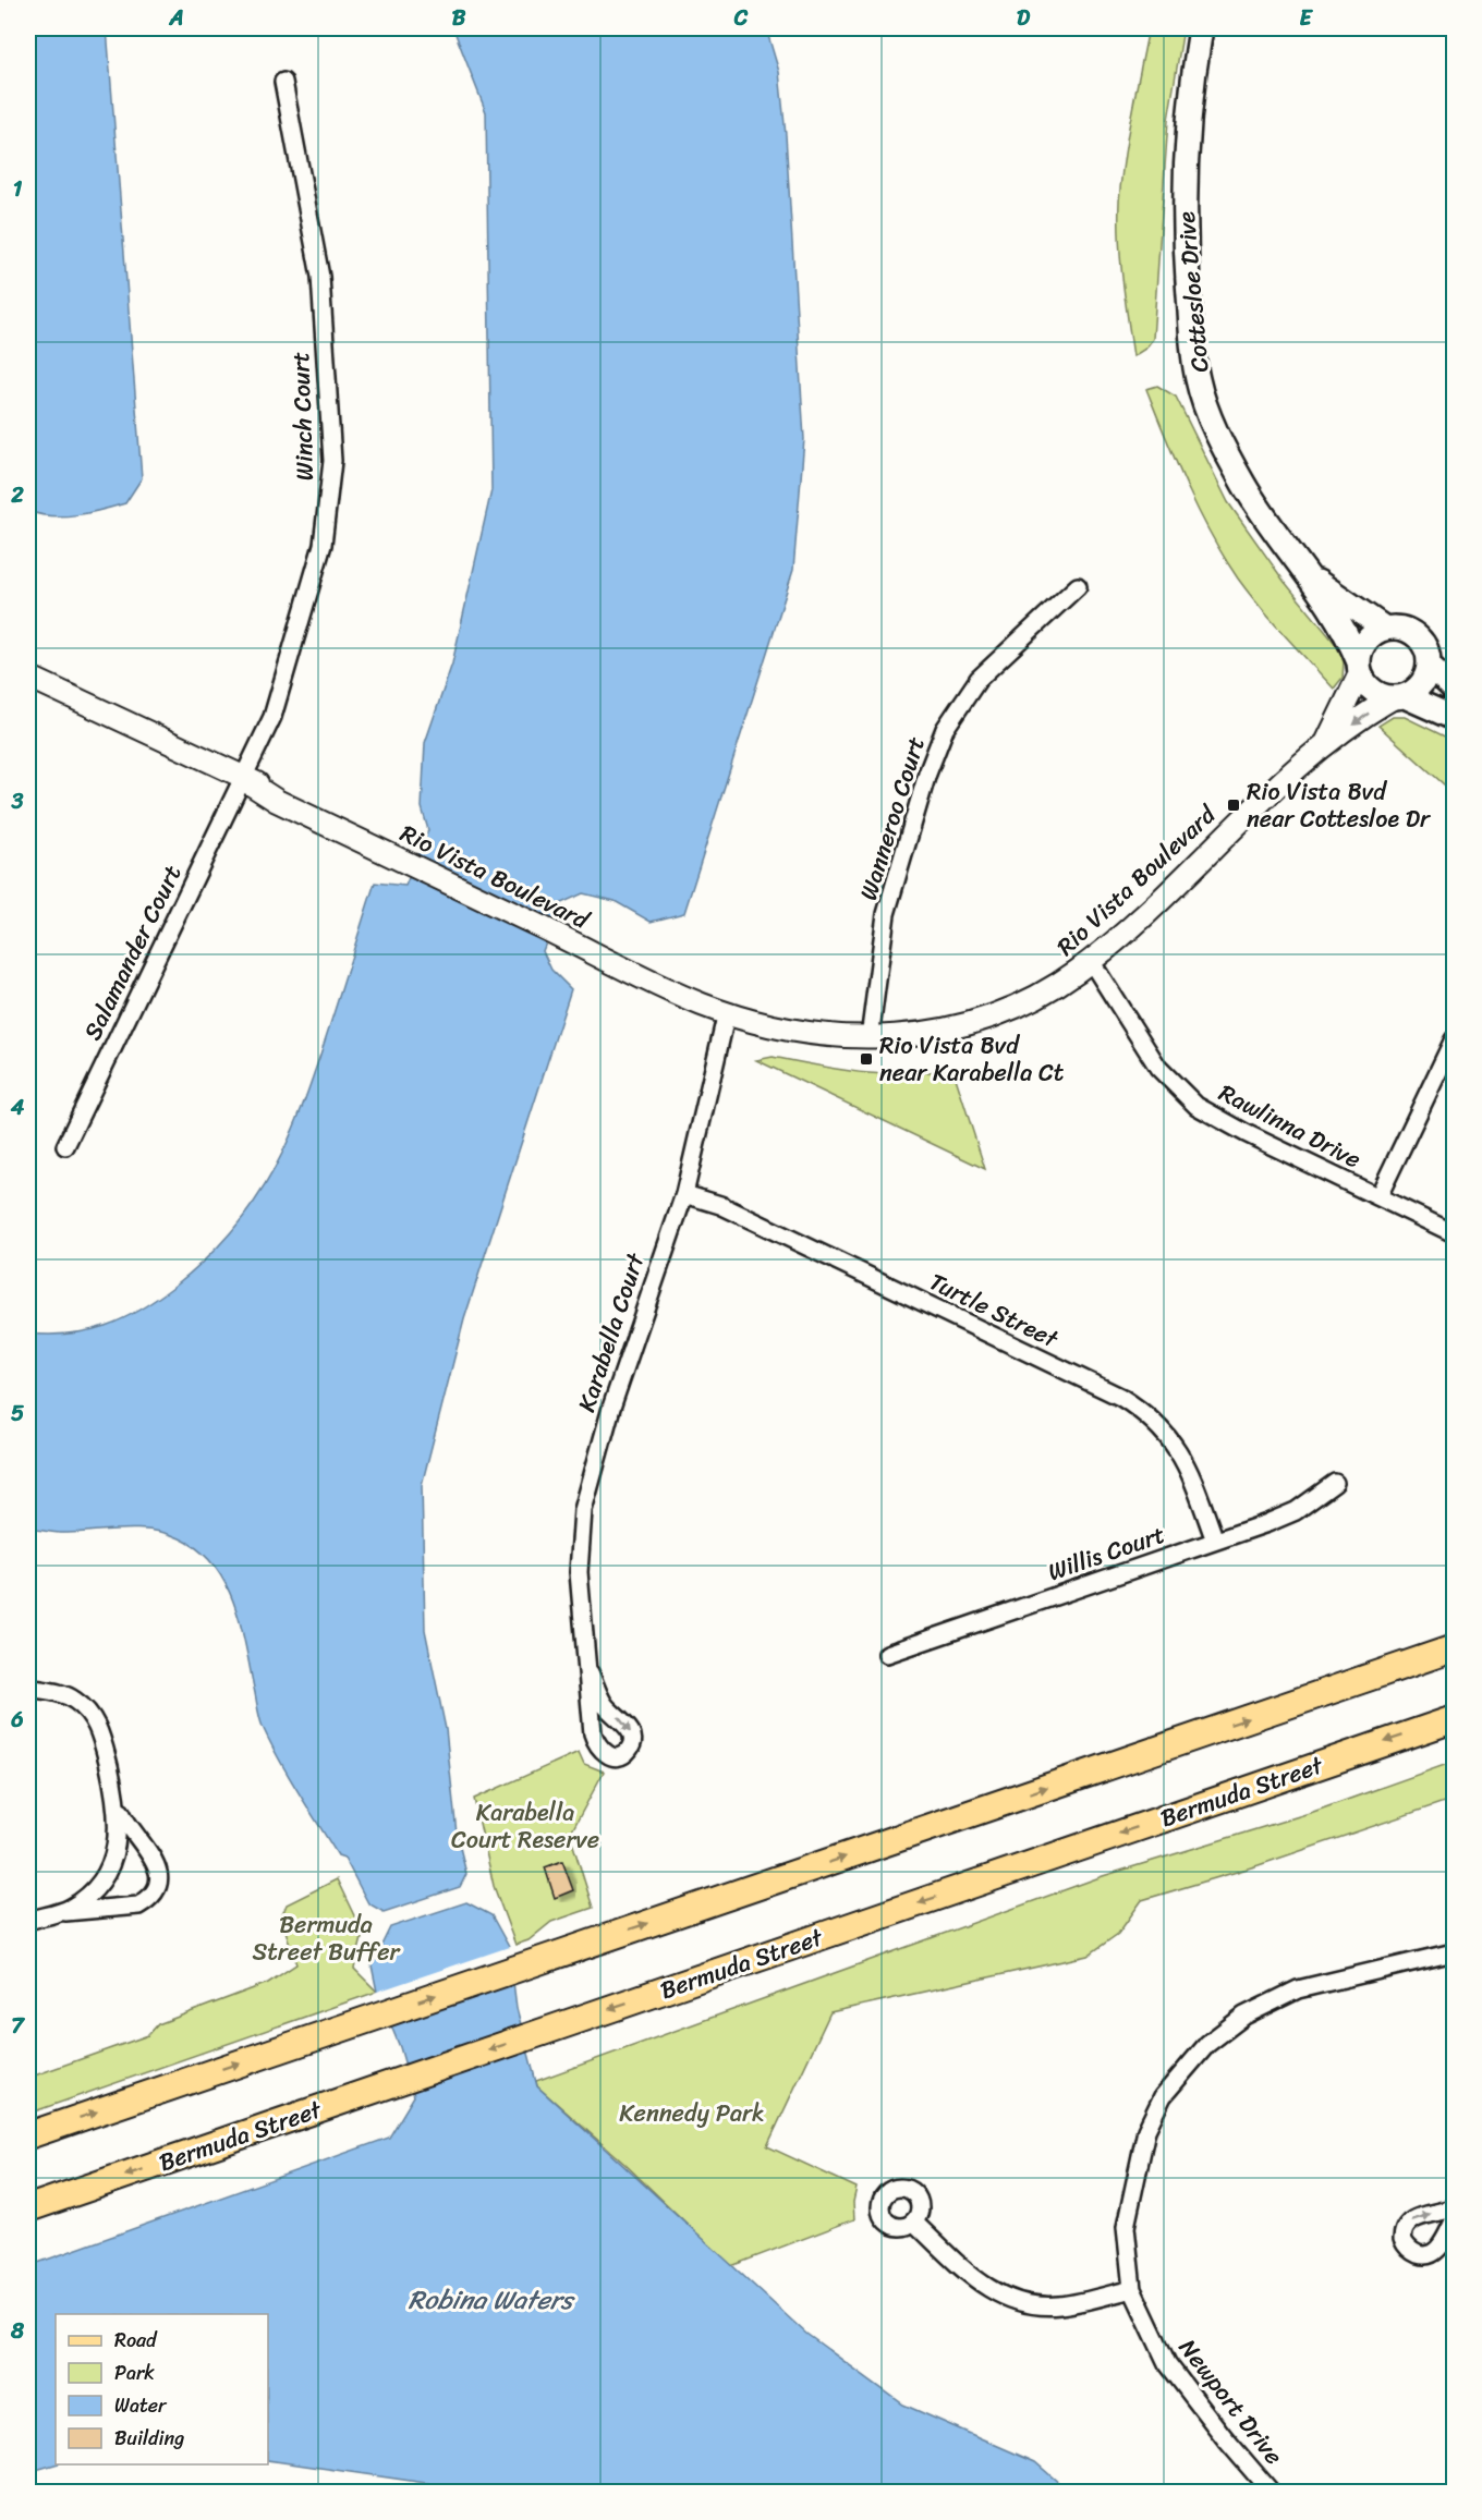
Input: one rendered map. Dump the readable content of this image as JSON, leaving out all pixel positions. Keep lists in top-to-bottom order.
{
  "streets": {
    "main road": ["Cottesloe Drive", "Bermuda Street"],
    "street": [
      "Winch Court",
      "Wanneroo Court",
      "Rio Vista Boulevard",
      "Salamander Court",
      "Rawlinna Drive",
      "Turtle Street",
      "Karabella Court",
      "Willis Court",
      "Newport Drive"
    ]
  },
  "crossings": [
    ["Cottesloe Drive", "Rio Vista Boulevard"],
    ["Winch Court", "Rio Vista Boulevard"],
    ["Winch Court", "Salamander Court"],
    ["Wanneroo Court", "Rio Vista Boulevard"],
    ["Rio Vista Boulevard", "Salamander Court"],
    ["Rio Vista Boulevard", "Rawlinna Drive"],
    ["Rio Vista Boulevard", "Karabella Court"],
    ["Turtle Street", "Karabella Court"],
    ["Turtle Street", "Willis Court"]
  ],
  "water": ["Robina Waters"],
  "parks": ["Karabella Court Reserve", "Bermuda Street Buffer", "Kennedy Park"],
  "places": {
    "transit": ["Rio Vista Bvd near Cottesloe Dr", "Rio Vista Bvd near Karabella Ct"]
  },
  "legend": [
    "Road",
    "Park",
    "Water",
    "Building"
  ],
  "grid": {
    "columns": [
      "A",
      "B",
      "C",
      "D",
      "E"
    ],
    "rows": [
      "1",
      "2",
      "3",
      "4",
      "5",
      "6",
      "7",
      "8"
    ]
  }
}
